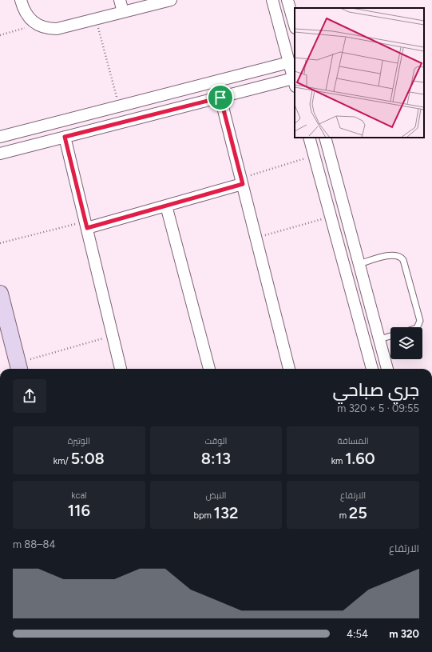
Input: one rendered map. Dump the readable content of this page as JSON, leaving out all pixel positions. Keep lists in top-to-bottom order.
{
  "page": {
    "heading": ["جري صباحي", "09:55 · 5 × 320 m"],
    "stats": [
      ["المسافة", "1.60 km"],
      ["الوقت", "8:13"],
      ["الوتيرة", "5:08 /km"],
      ["الارتفاع", "25 m"],
      ["النبض", "132 bpm"],
      ["kcal", "116"]
    ],
    "chart": ["الارتفاع", "84–88 m"],
    "list": [
      {
        "name": "320 m",
        "note": "4:54"
      }
    ]
  }
}
